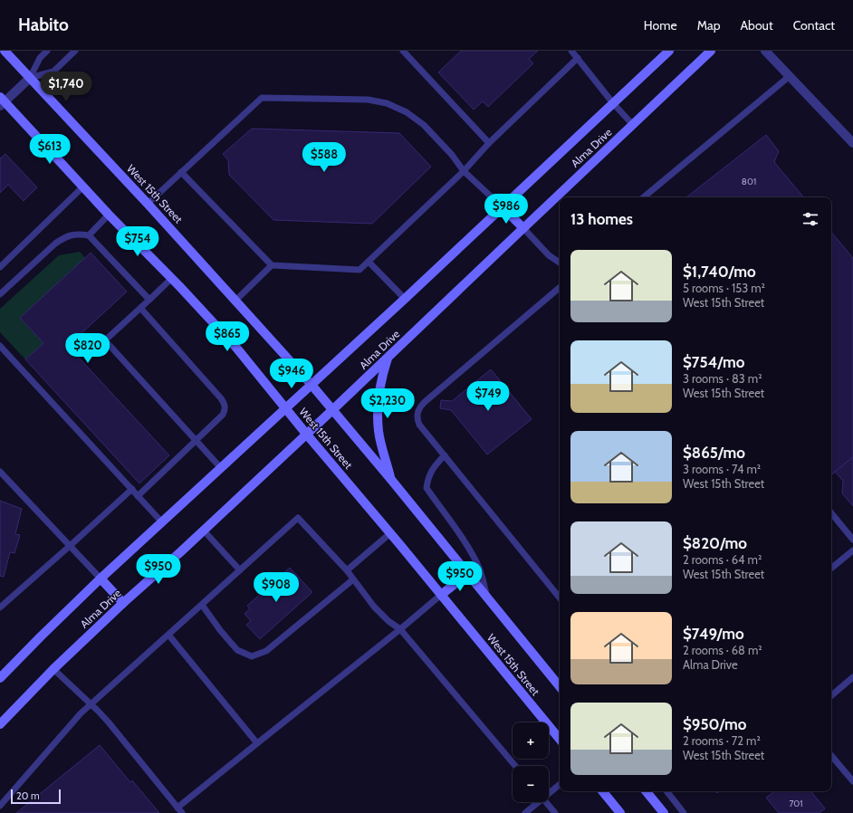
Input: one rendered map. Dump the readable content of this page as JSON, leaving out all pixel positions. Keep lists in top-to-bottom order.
{
  "streets": {
    "main road": ["Alma Drive", "West 15th Street"]
  },
  "crossings": [
    ["Alma Drive", "West 15th Street"]
  ],
  "house_numbers": ["801", "701"],
  "scale_bar": "20 m",
  "page": {
    "header": "Habito",
    "nav": [
      "Home",
      "Map",
      "About",
      "Contact"
    ],
    "price": [
      "$1,740",
      "$613",
      "$588",
      "$986",
      "$754",
      "$865",
      "$820",
      "$946",
      "$749",
      "$2,230",
      "$950",
      "$950",
      "$908"
    ],
    "heading": "13 homes",
    "list": [
      {
        "name": "$1,740/mo",
        "note": "5 rooms · 153 m² · West 15th Street"
      },
      {
        "name": "$754/mo",
        "note": "3 rooms · 83 m² · West 15th Street"
      },
      {
        "name": "$865/mo",
        "note": "3 rooms · 74 m² · West 15th Street"
      },
      {
        "name": "$820/mo",
        "note": "2 rooms · 64 m² · West 15th Street"
      },
      {
        "name": "$749/mo",
        "note": "2 rooms · 68 m² · Alma Drive"
      },
      {
        "name": "$950/mo",
        "note": "2 rooms · 72 m² · West 15th Street"
      }
    ],
    "map_buttons": ["+", "−"],
    "scale": "20 m"
  }
}
